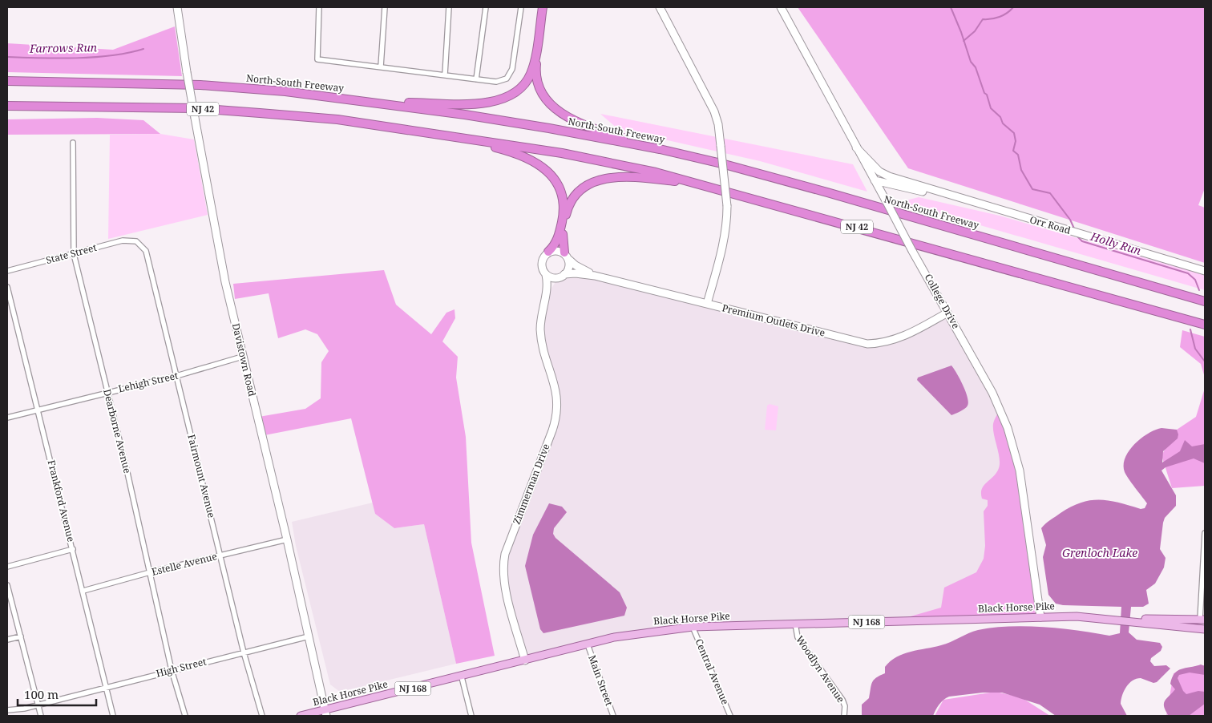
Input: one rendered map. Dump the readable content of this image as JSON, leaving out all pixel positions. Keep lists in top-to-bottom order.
{
  "streets": {
    "highway": ["North-South Freeway", "NJ 42"],
    "main road": ["Black Horse Pike", "NJ 168"],
    "street": [
      "Orr Road",
      "State Street",
      "College Drive",
      "Premium Outlets Drive",
      "Davistown Road",
      "Lehigh Street",
      "Dearborne Avenue",
      "Fairmount Avenue",
      "Zimmerman Drive",
      "Frankford Avenue",
      "Estelle Avenue",
      "High Street",
      "Woodlyn Avenue",
      "Central Avenue",
      "Main Street"
    ]
  },
  "crossings": [
    ["Orr Road", "College Drive"],
    ["State Street", "Dearborne Avenue"],
    ["State Street", "Fairmount Avenue"],
    ["College Drive", "Premium Outlets Drive"],
    ["College Drive", "Black Horse Pike"],
    ["Premium Outlets Drive", "Zimmerman Drive"],
    ["Davistown Road", "Lehigh Street"],
    ["Davistown Road", "Estelle Avenue"],
    ["Davistown Road", "Black Horse Pike"],
    ["Davistown Road", "High Street"],
    ["Lehigh Street", "Dearborne Avenue"],
    ["Lehigh Street", "Fairmount Avenue"],
    ["Lehigh Street", "Frankford Avenue"],
    ["Dearborne Avenue", "Estelle Avenue"],
    ["Dearborne Avenue", "High Street"],
    ["Fairmount Avenue", "Estelle Avenue"],
    ["Fairmount Avenue", "High Street"],
    ["Zimmerman Drive", "Black Horse Pike"],
    ["Frankford Avenue", "Estelle Avenue"],
    ["Frankford Avenue", "High Street"],
    ["Black Horse Pike", "Woodlyn Avenue"],
    ["Black Horse Pike", "Central Avenue"],
    ["Black Horse Pike", "Main Street"]
  ],
  "water": ["Farrows Run", "Holly Run", "Grenloch Lake"],
  "scale_bar": "100 m"
}
